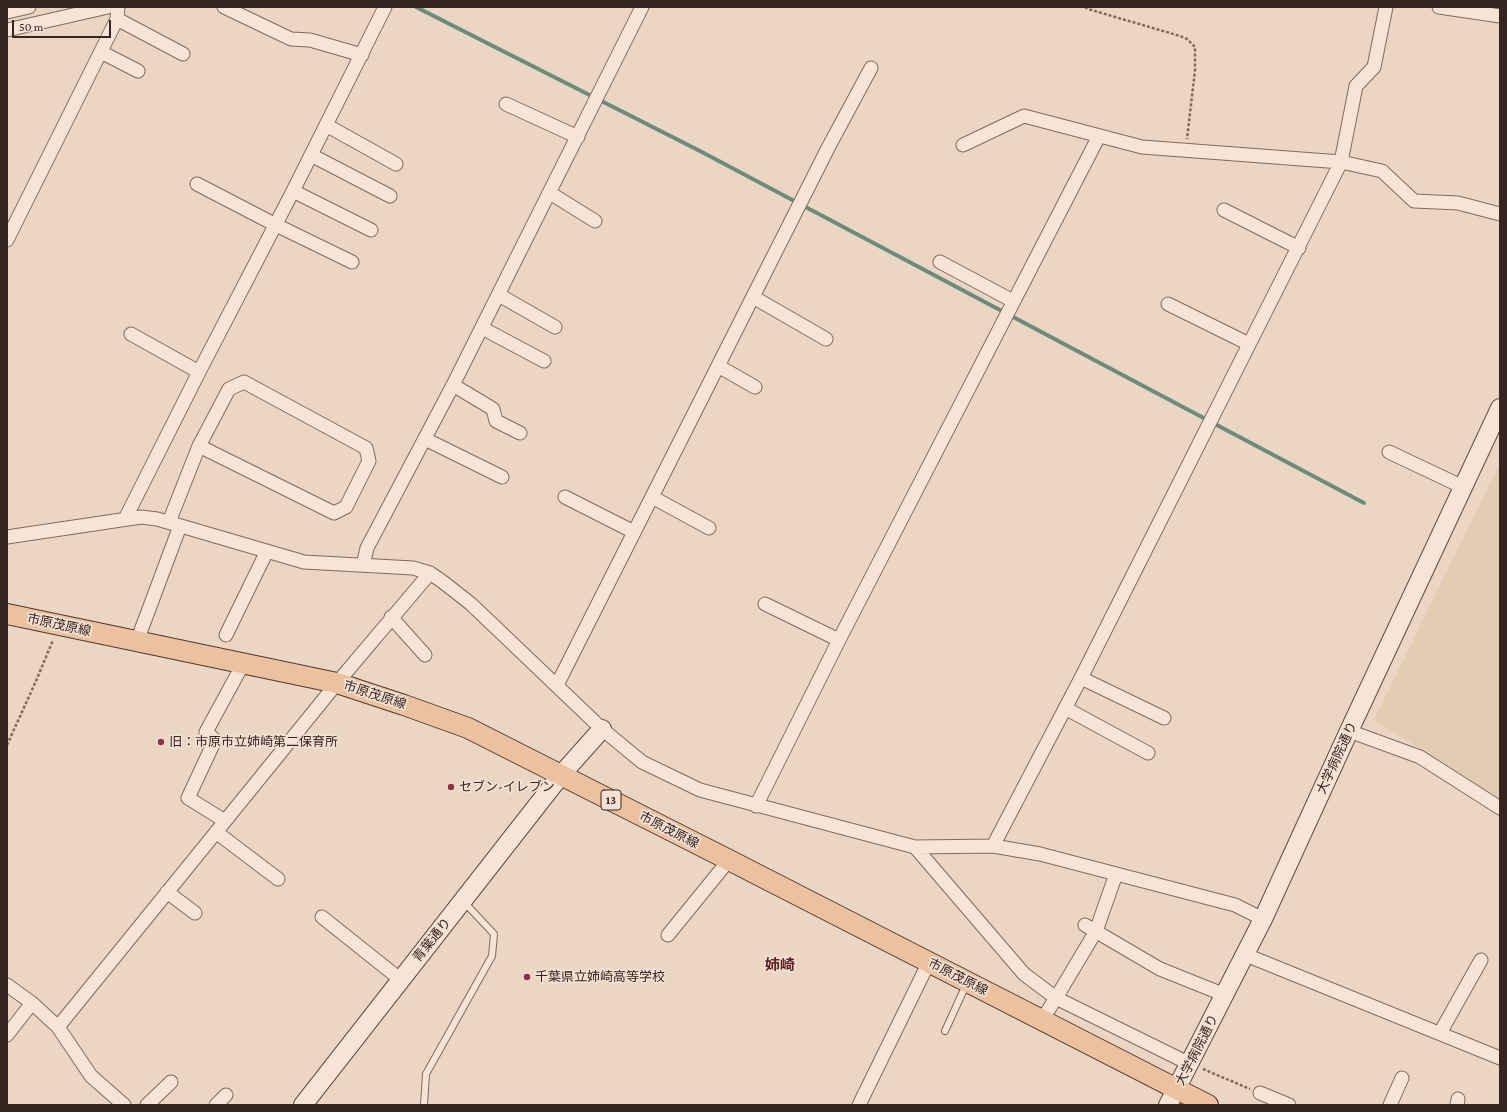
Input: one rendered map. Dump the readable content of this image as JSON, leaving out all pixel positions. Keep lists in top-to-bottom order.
{
  "streets": {
    "main road": ["市原茂原線", "13"],
    "street": ["大学病院通り", "青葉通り"]
  },
  "crossings": [
    ["市原茂原線", "大学病院通り"],
    ["市原茂原線", "青葉通り"]
  ],
  "districts": ["姉崎"],
  "places": ["旧：市原市立姉崎第二保育所", "セブン-イレブン", "千葉県立姉崎高等学校"],
  "scale_bar": "50 m"
}
